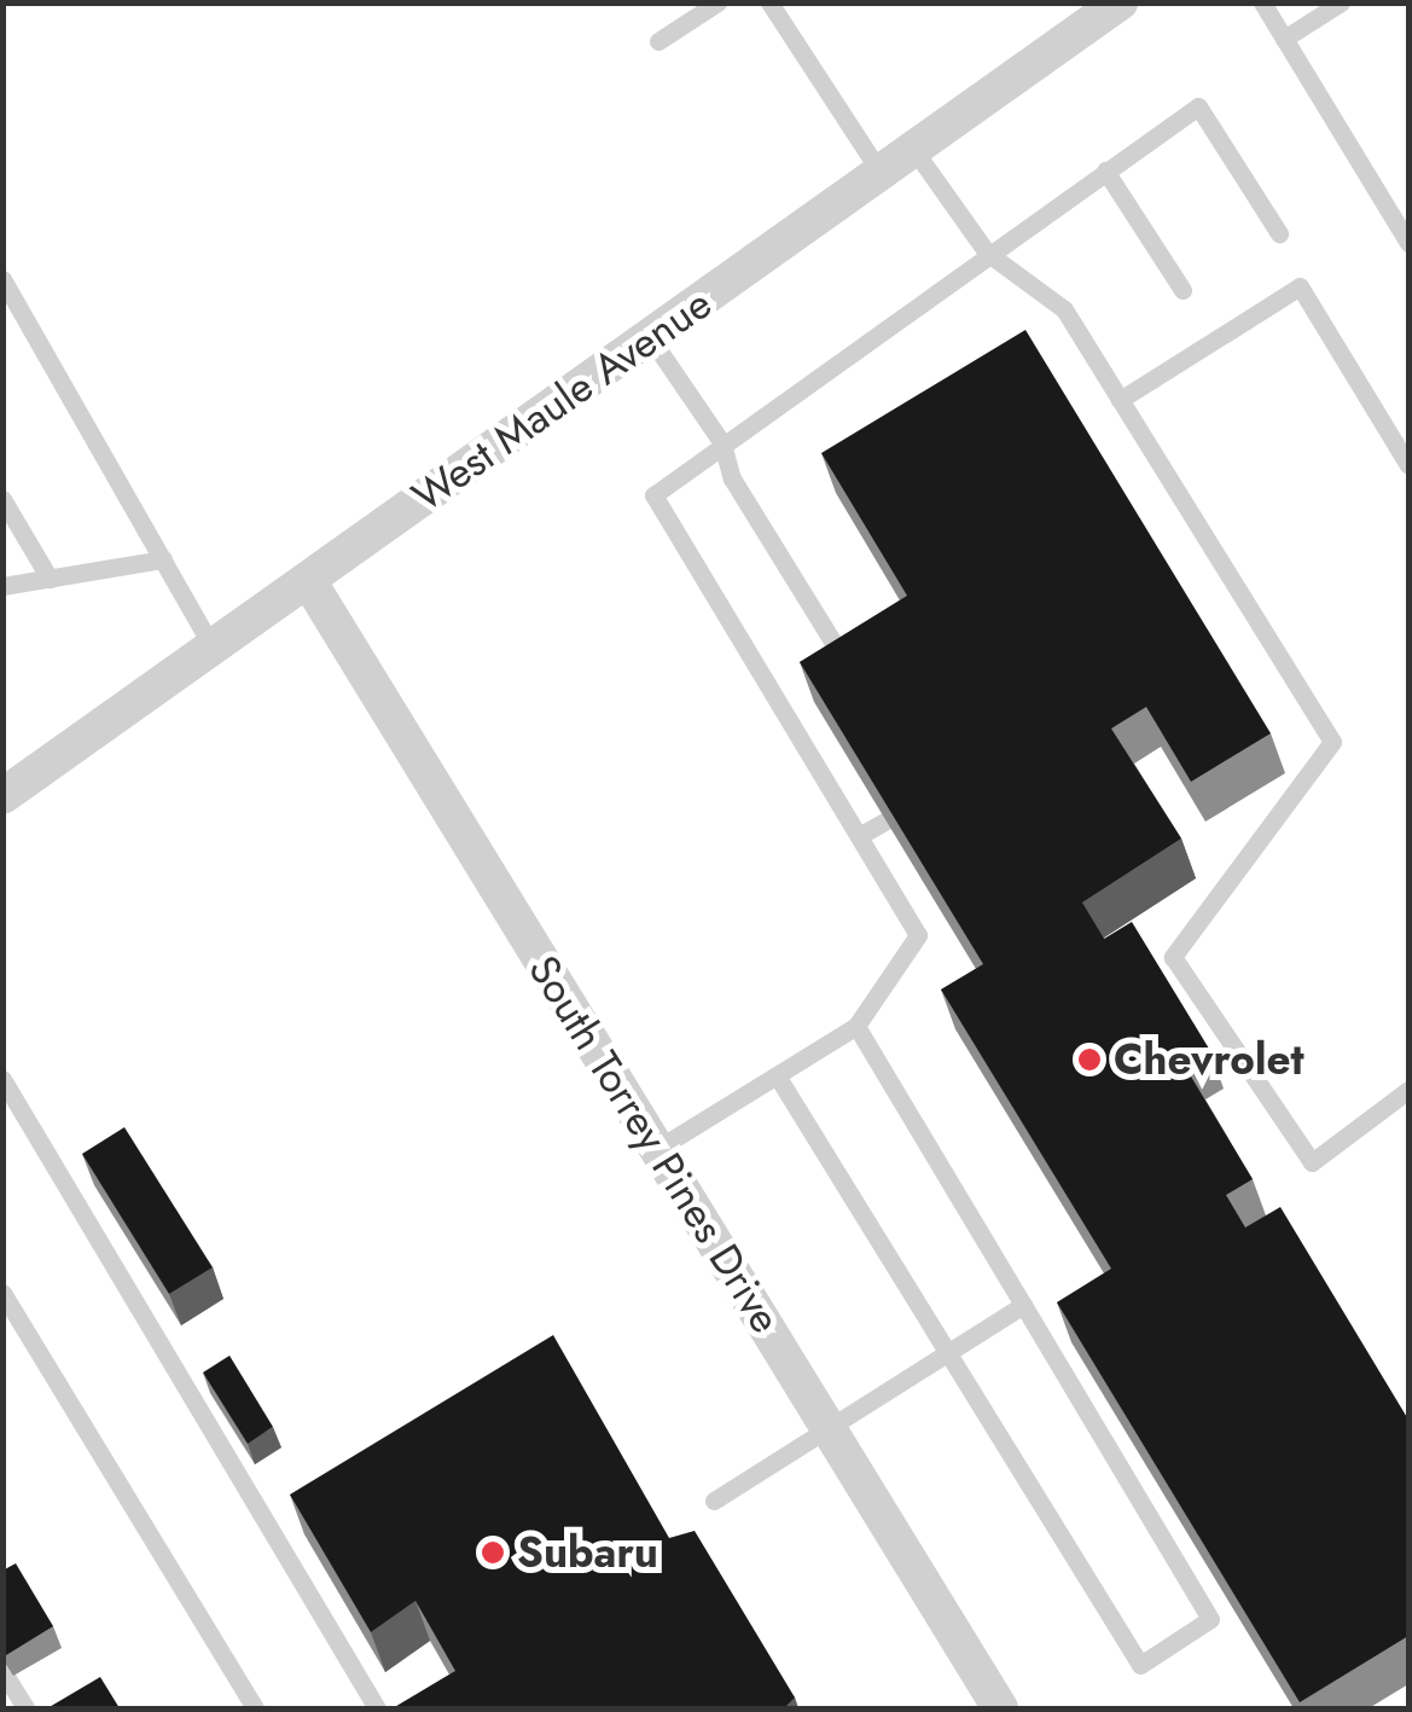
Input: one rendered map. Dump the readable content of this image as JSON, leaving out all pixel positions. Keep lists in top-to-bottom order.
{
  "streets": {
    "street": ["West Maule Avenue", "South Torrey Pines Drive"]
  },
  "crossings": [
    ["West Maule Avenue", "South Torrey Pines Drive"]
  ],
  "places": ["Chevrolet", "Subaru"]
}
